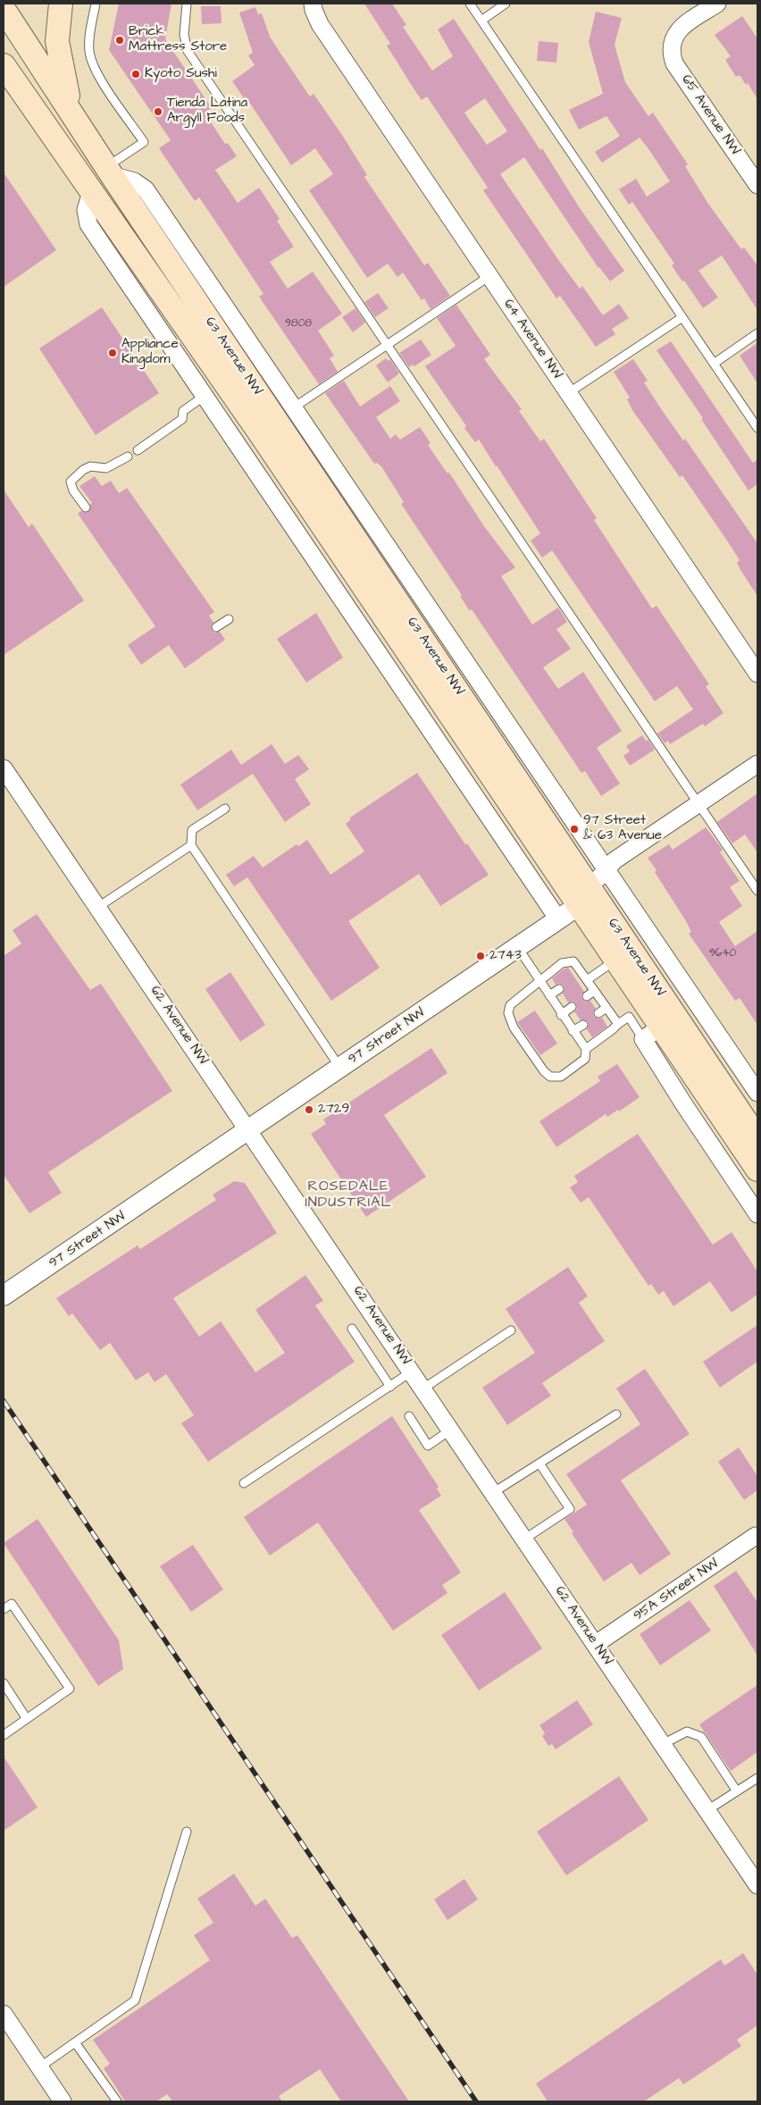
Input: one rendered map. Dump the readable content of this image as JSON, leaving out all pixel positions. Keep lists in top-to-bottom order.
{
  "streets": {
    "main road": ["63 Avenue NW"],
    "street": [
      "65 Avenue NW",
      "64 Avenue NW",
      "62 Avenue NW",
      "97 Street NW",
      "95A Street NW"
    ]
  },
  "crossings": [
    ["63 Avenue NW", "97 Street NW"],
    ["62 Avenue NW", "97 Street NW"],
    ["62 Avenue NW", "95A Street NW"]
  ],
  "districts": ["ROSEDALE INDUSTRIAL"],
  "places": [
    "Brick Mattress Store",
    "Kyoto Sushi",
    "Tienda Latina Argyll Foods",
    "Appliance Kingdom",
    "97 Street & 63 Avenue",
    "2743",
    "2729"
  ],
  "house_numbers": ["9808", "9640"]
}
